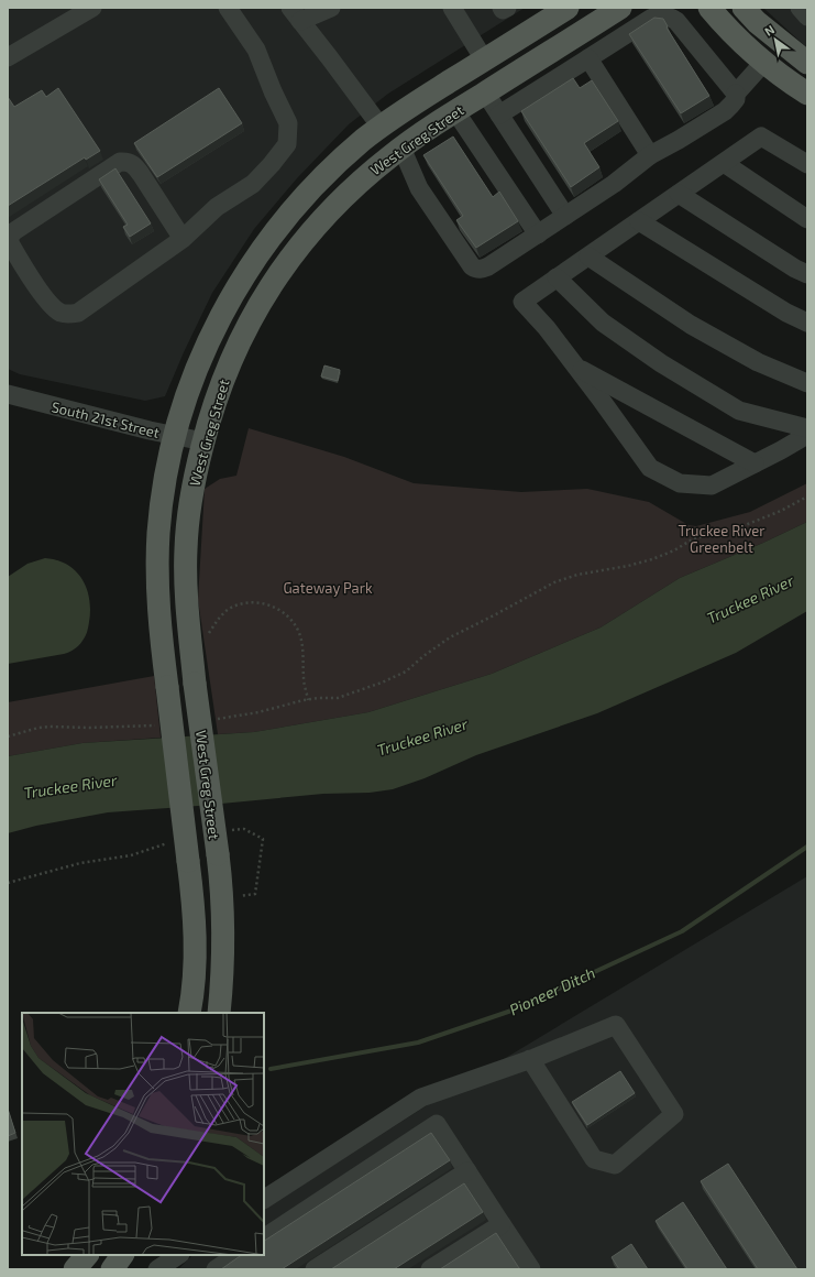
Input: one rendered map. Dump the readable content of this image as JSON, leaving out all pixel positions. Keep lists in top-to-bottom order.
{
  "streets": {
    "main road": ["West Greg Street"],
    "street": ["South 21st Street"]
  },
  "crossings": [
    ["West Greg Street", "South 21st Street"]
  ],
  "water": ["Truckee River", "Pioneer Ditch"],
  "parks": ["Truckee River Greenbelt", "Gateway Park"],
  "north": "top left"
}
